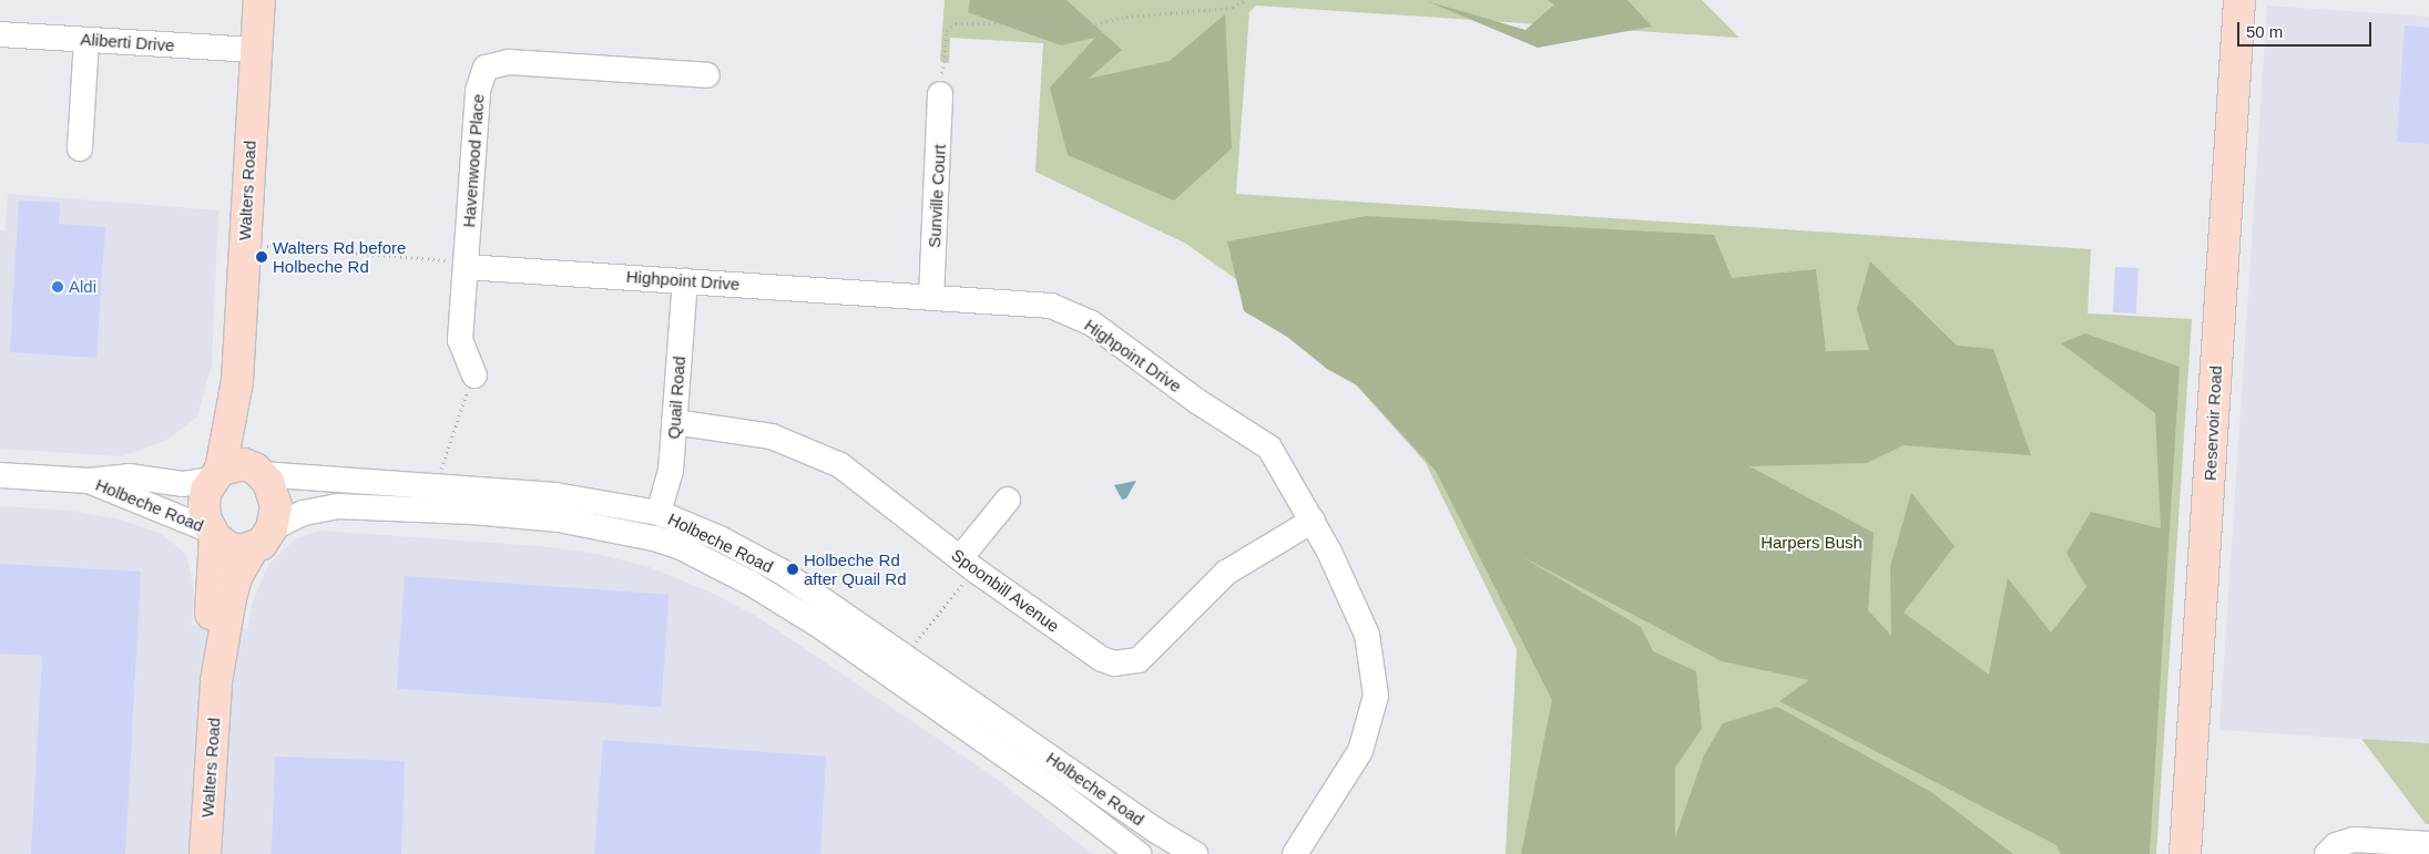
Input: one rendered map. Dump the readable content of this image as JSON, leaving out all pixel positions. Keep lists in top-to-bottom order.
{
  "streets": {
    "main road": ["Walters Road", "Reservoir Road"],
    "street": [
      "Aliberti Drive",
      "Havenwood Place",
      "Sunville Court",
      "Highpoint Drive",
      "Quail Road",
      "Holbeche Road",
      "Spoonbill Avenue"
    ]
  },
  "crossings": [
    ["Aliberti Drive", "Walters Road"],
    ["Havenwood Place", "Highpoint Drive"],
    ["Walters Road", "Holbeche Road"],
    ["Sunville Court", "Highpoint Drive"],
    ["Highpoint Drive", "Quail Road"],
    ["Highpoint Drive", "Spoonbill Avenue"],
    ["Quail Road", "Holbeche Road"],
    ["Quail Road", "Spoonbill Avenue"]
  ],
  "parks": ["Harpers Bush"],
  "places": ["Walters Rd before Holbeche Rd", "Aldi", "Holbeche Rd after Quail Rd"],
  "scale_bar": "50 m"
}
